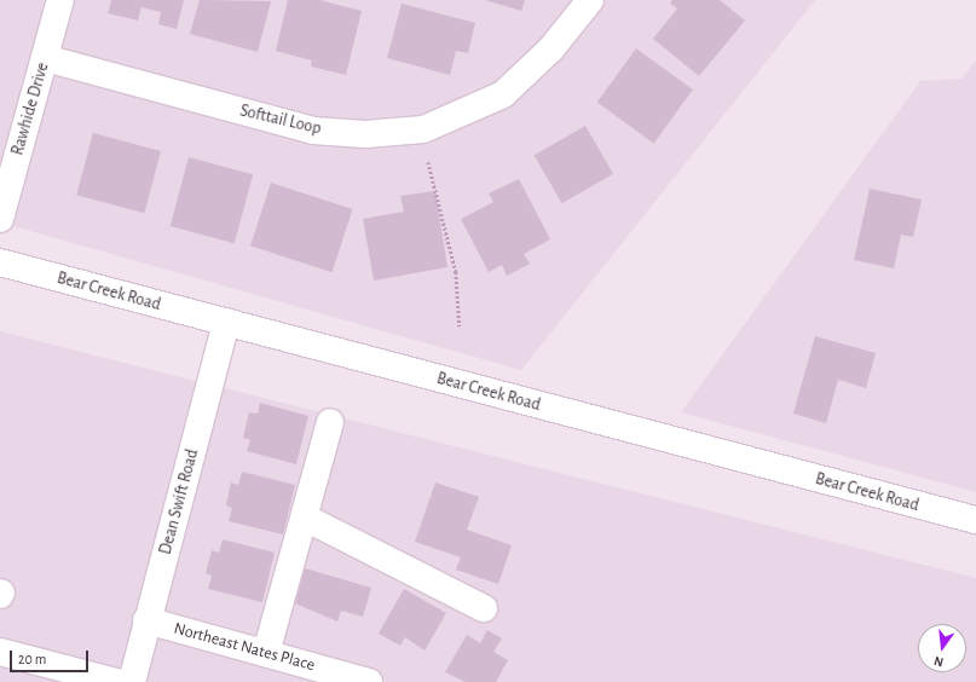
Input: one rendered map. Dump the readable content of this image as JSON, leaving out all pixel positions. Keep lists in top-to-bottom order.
{
  "streets": {
    "street": [
      "Rawhide Drive",
      "Softtail Loop",
      "Bear Creek Road",
      "Dean Swift Road",
      "Northeast Nates Place"
    ]
  },
  "crossings": [
    ["Rawhide Drive", "Softtail Loop"],
    ["Bear Creek Road", "Dean Swift Road"],
    ["Dean Swift Road", "Northeast Nates Place"]
  ],
  "scale_bar": "20 m",
  "north": "bottom"
}
